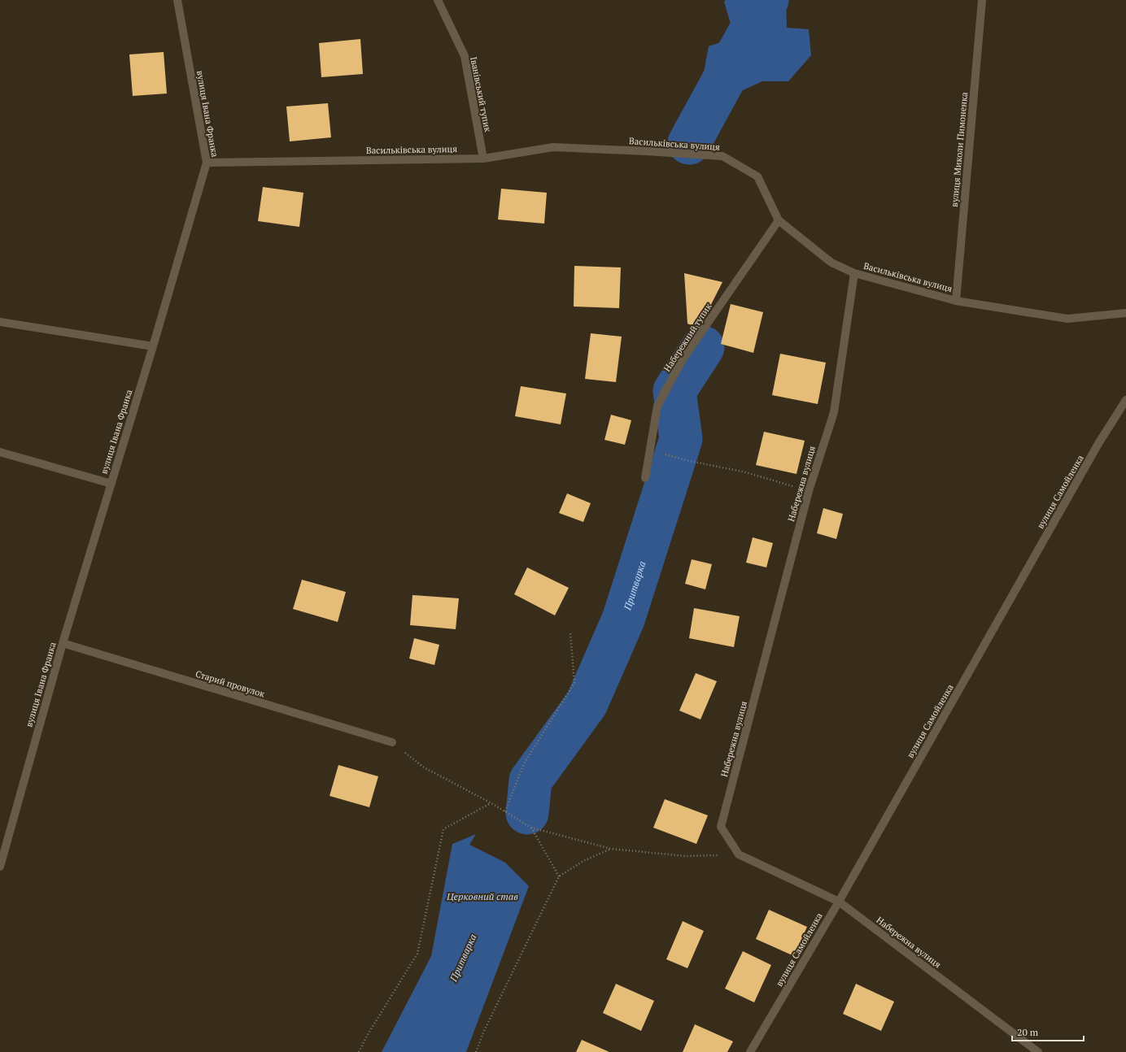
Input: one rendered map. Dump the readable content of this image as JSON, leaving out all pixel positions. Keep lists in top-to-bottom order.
{
  "streets": {
    "street": [
      "Іванівський тупик",
      "вулиця Івана Франка",
      "Васильківська вулиця",
      "вулиця Миколи Пимоненка",
      "Набережний тупик",
      "Набережна вулиця",
      "вулиця Самойленка",
      "Старий провулок"
    ]
  },
  "crossings": [
    ["Іванівський тупик", "Васильківська вулиця"],
    ["вулиця Івана Франка", "Васильківська вулиця"],
    ["вулиця Івана Франка", "Старий провулок"],
    ["Васильківська вулиця", "вулиця Миколи Пимоненка"],
    ["Васильківська вулиця", "Набережний тупик"],
    ["Васильківська вулиця", "Набережна вулиця"],
    ["Набережна вулиця", "вулиця Самойленка"]
  ],
  "water": ["Притварка", "Церковний став"],
  "scale_bar": "20 m"
}
